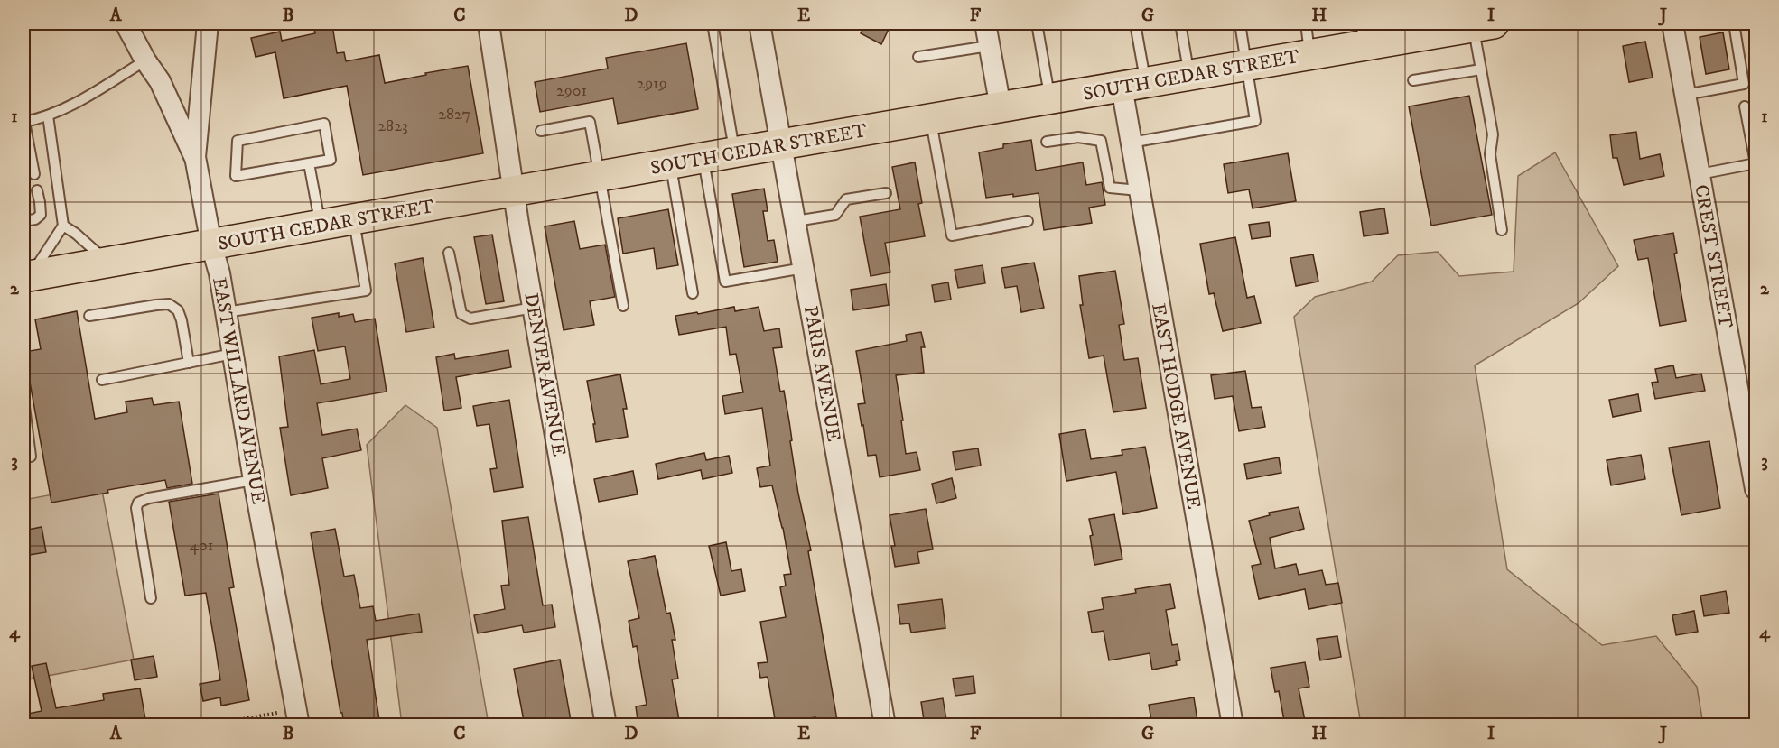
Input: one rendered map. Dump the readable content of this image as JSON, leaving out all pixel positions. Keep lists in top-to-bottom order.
{
  "streets": {
    "main road": ["SOUTH CEDAR STREET"],
    "street": [
      "CREST STREET",
      "PARIS AVENUE",
      "DENVER AVENUE",
      "EAST WILLARD AVENUE",
      "EAST HODGE AVENUE"
    ]
  },
  "crossings": [
    ["SOUTH CEDAR STREET", "PARIS AVENUE"],
    ["SOUTH CEDAR STREET", "DENVER AVENUE"],
    ["SOUTH CEDAR STREET", "EAST WILLARD AVENUE"],
    ["SOUTH CEDAR STREET", "EAST HODGE AVENUE"]
  ],
  "house_numbers": [
    "2919",
    "2901",
    "2827",
    "2823",
    "401"
  ],
  "grid": {
    "columns": [
      "A",
      "B",
      "C",
      "D",
      "E",
      "F",
      "G",
      "H",
      "I",
      "J"
    ],
    "rows": [
      "1",
      "2",
      "3",
      "4"
    ]
  }
}
